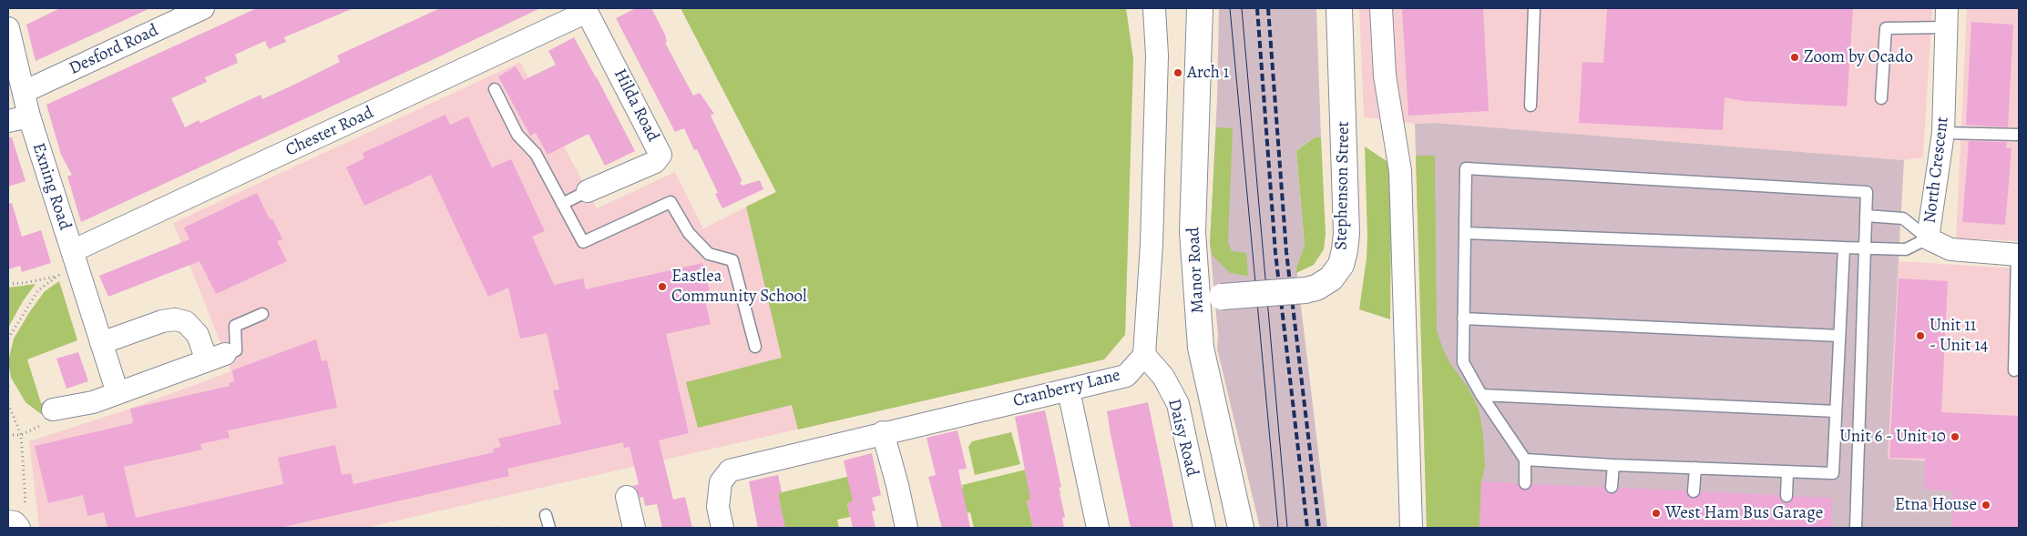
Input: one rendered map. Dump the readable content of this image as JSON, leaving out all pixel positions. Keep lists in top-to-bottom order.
{
  "streets": {
    "main road": ["Stephenson Street", "Manor Road"],
    "street": [
      "Desford Road",
      "Hilda Road",
      "Chester Road",
      "North Crescent",
      "Exning Road",
      "Cranberry Lane",
      "Daisy Road"
    ]
  },
  "crossings": [
    ["Desford Road", "Exning Road"],
    ["Hilda Road", "Chester Road"],
    ["Chester Road", "Exning Road"],
    ["Stephenson Street", "Manor Road"],
    ["Cranberry Lane", "Daisy Road"]
  ],
  "places": [
    "Zoom by Ocado",
    "Arch 1",
    "Eastlea Community School",
    "Unit 11 - Unit 14",
    "Unit 6 - Unit 10",
    "Etna House",
    "West Ham Bus Garage"
  ]
}
